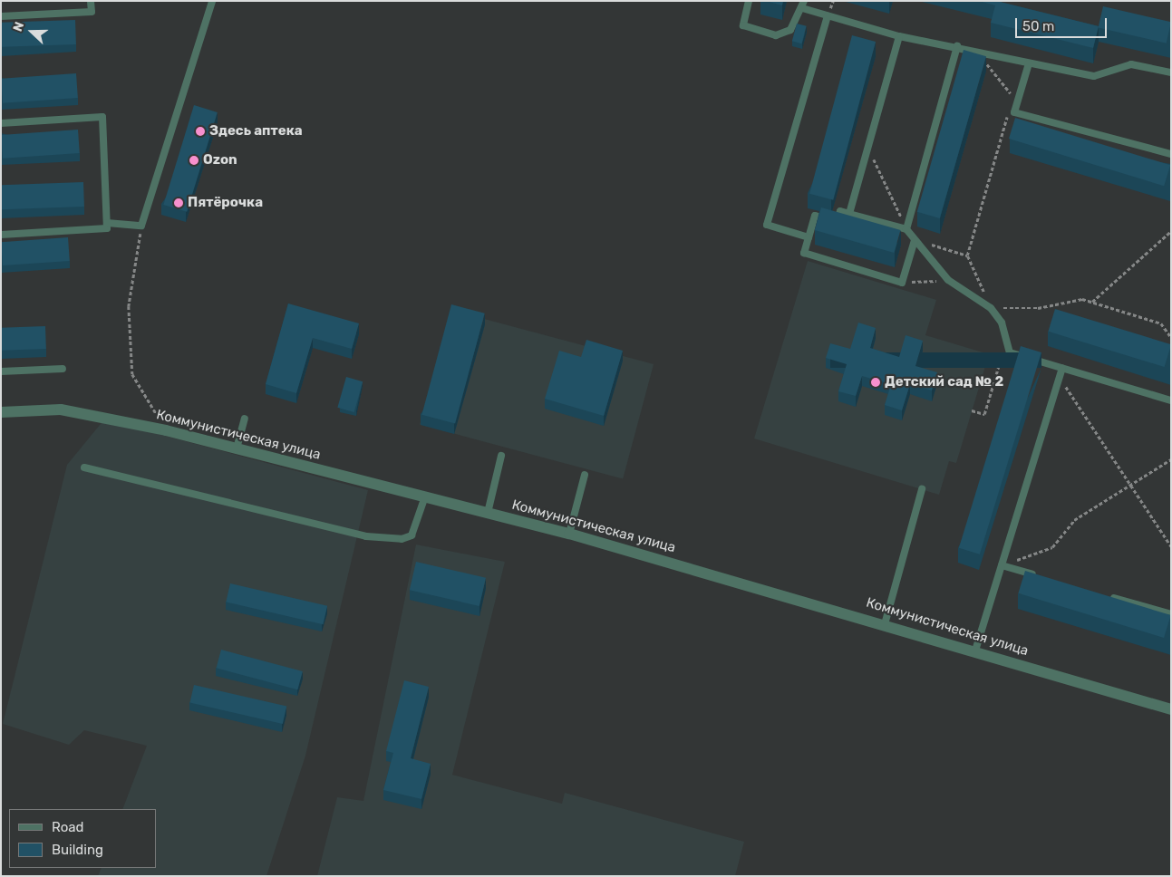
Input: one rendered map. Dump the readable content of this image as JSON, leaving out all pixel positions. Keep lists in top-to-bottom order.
{
  "streets": {
    "street": ["Коммунистическая улица"]
  },
  "places": [
    "Здесь аптека",
    "Ozon",
    "Пятёрочка",
    "Детский сад № 2"
  ],
  "legend": ["Road", "Building"],
  "scale_bar": "50 m",
  "north": "left"
}
